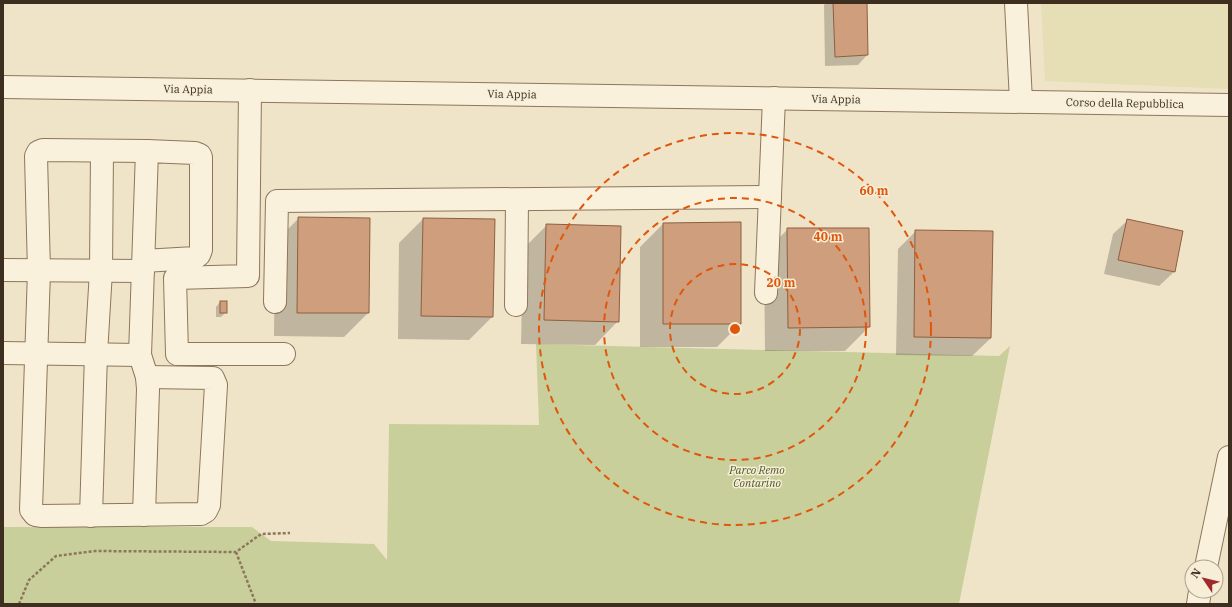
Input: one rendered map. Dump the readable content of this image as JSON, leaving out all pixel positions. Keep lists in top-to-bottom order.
{
  "streets": {
    "street": ["Via Appia", "Corso della Repubblica"]
  },
  "crossings": [
    ["Via Appia", "Corso della Repubblica"]
  ],
  "parks": ["Parco Remo Contarino"],
  "north": "top left",
  "rings": ["60 m", "40 m", "20 m"]
}
